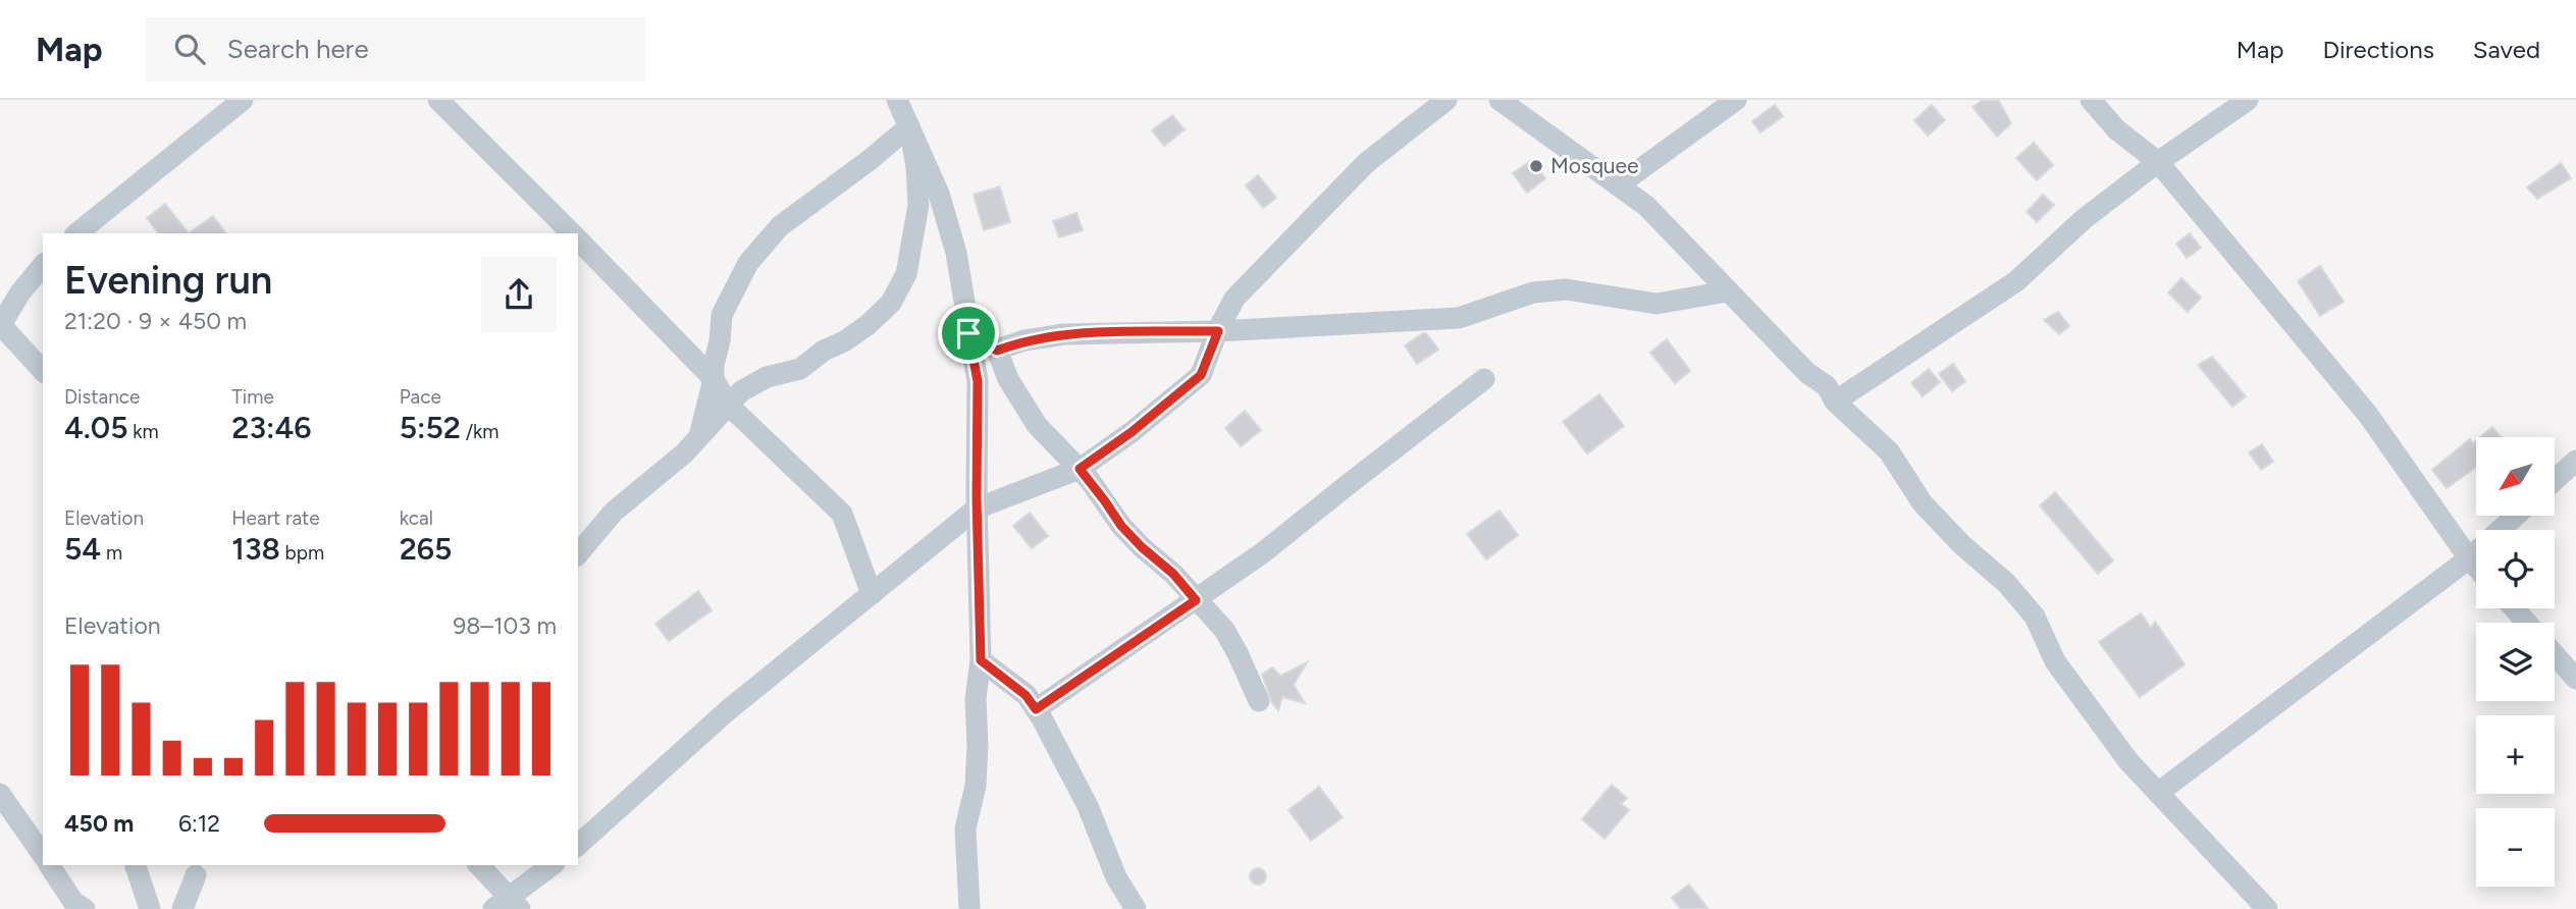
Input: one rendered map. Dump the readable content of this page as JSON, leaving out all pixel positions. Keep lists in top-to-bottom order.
{
  "places": ["Mosquee"],
  "north": "bottom left",
  "page": {
    "header": "Map",
    "search": "Search here",
    "nav": ["Map", "Directions", "Saved"],
    "heading": ["Evening run", "21:20 · 9 × 450 m"],
    "stats": [
      ["Distance", "4.05 km"],
      ["Time", "23:46"],
      ["Pace", "5:52 /km"],
      ["Elevation", "54 m"],
      ["Heart rate", "138 bpm"],
      ["kcal", "265"]
    ],
    "map_buttons": ["+", "−"],
    "chart": ["Elevation", "98–103 m"],
    "list": [
      {
        "name": "450 m",
        "note": "6:12"
      }
    ]
  }
}
